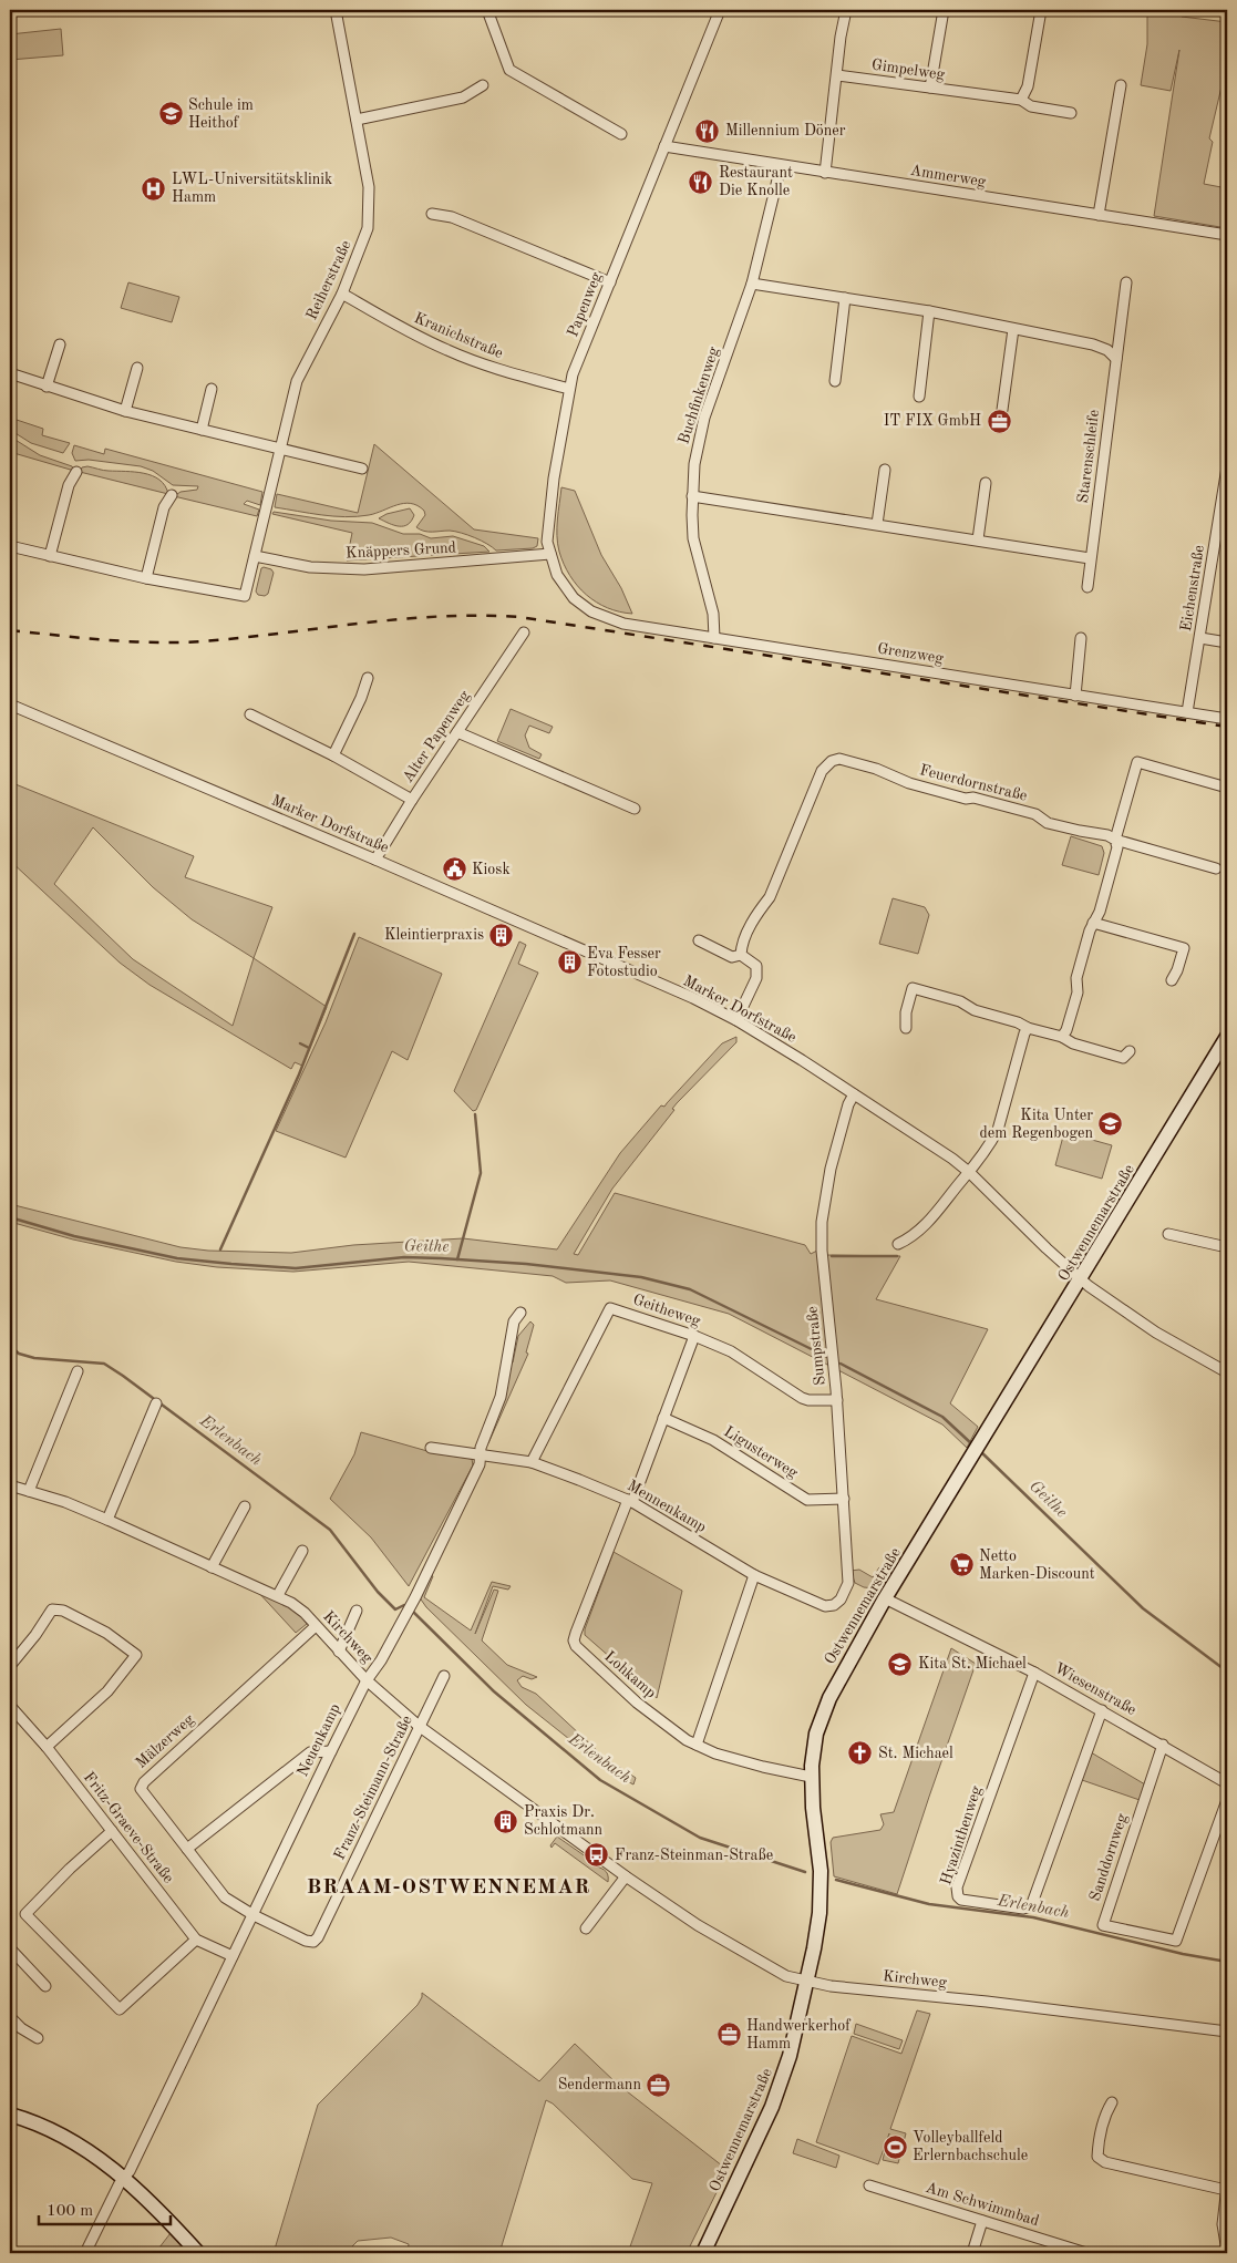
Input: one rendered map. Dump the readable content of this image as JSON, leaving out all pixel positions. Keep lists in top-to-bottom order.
{
  "streets": {
    "street": [
      "Gimpelweg",
      "Ammerweg",
      "Reiherstraße",
      "Papenweg",
      "Kranichstraße",
      "Buchfinkenweg",
      "Starenschleife",
      "Knäppers Grund",
      "Eichenstraße",
      "Grenzweg",
      "Alter Papenweg",
      "Feuerdornstraße",
      "Marker Dorfstraße",
      "Ostwennemarstraße",
      "Geitheweg",
      "Sumpstraße",
      "Ligusterweg",
      "Mennenkamp",
      "Kirchweg",
      "Lohkamp",
      "Wiesenstraße",
      "Neuenkamp",
      "Mälzerweg",
      "Franz-Steimann-Straße",
      "Fritz-Graeve-Straße",
      "Hyazinthenweg",
      "Sanddornweg",
      "Am Schwimmbad"
    ]
  },
  "crossings": [
    ["Ammerweg", "Papenweg"],
    ["Ammerweg", "Buchfinkenweg"],
    ["Reiherstraße", "Kranichstraße"],
    ["Reiherstraße", "Knäppers Grund"],
    ["Papenweg", "Kranichstraße"],
    ["Papenweg", "Knäppers Grund"],
    ["Papenweg", "Grenzweg"],
    ["Buchfinkenweg", "Grenzweg"],
    ["Eichenstraße", "Grenzweg"],
    ["Alter Papenweg", "Marker Dorfstraße"],
    ["Marker Dorfstraße", "Ostwennemarstraße"],
    ["Marker Dorfstraße", "Sumpstraße"],
    ["Ostwennemarstraße", "Kirchweg"],
    ["Ostwennemarstraße", "Lohkamp"],
    ["Ostwennemarstraße", "Wiesenstraße"],
    ["Geitheweg", "Sumpstraße"],
    ["Geitheweg", "Mennenkamp"],
    ["Geitheweg", "Lohkamp"],
    ["Sumpstraße", "Ligusterweg"],
    ["Sumpstraße", "Mennenkamp"],
    ["Ligusterweg", "Lohkamp"],
    ["Mennenkamp", "Lohkamp"],
    ["Mennenkamp", "Neuenkamp"],
    ["Kirchweg", "Neuenkamp"],
    ["Kirchweg", "Mälzerweg"],
    ["Kirchweg", "Franz-Steimann-Straße"],
    ["Wiesenstraße", "Hyazinthenweg"],
    ["Wiesenstraße", "Sanddornweg"],
    ["Neuenkamp", "Mälzerweg"],
    ["Neuenkamp", "Franz-Steimann-Straße"],
    ["Neuenkamp", "Fritz-Graeve-Straße"],
    ["Mälzerweg", "Franz-Steimann-Straße"]
  ],
  "districts": ["BRAAM-OSTWENNEMAR"],
  "water": ["Geithe", "Erlenbach"],
  "places": {
    "school or university": ["Schule im Heithof", "Kita Unter dem Regenbogen", "Kita St. Michael"],
    "restaurant": ["Millennium Döner", "Restaurant Die Knolle"],
    "hospital": ["LWL-Universitätsklinik Hamm"],
    "office": ["IT FIX GmbH", "Handwerkerhof Hamm", "Sendermann"],
    "public building": ["Kiosk"],
    "building": ["Kleintierpraxis", "Eva Fesser Fotostudio", "Praxis Dr. Schlotmann"],
    "supermarket": ["Netto Marken-Discount"],
    "church": ["St. Michael"],
    "bus stop": ["Franz-Steinman-Straße"],
    "sports": ["Volleyballfeld Erlernbachschule"]
  },
  "scale_bar": "100 m"
}
